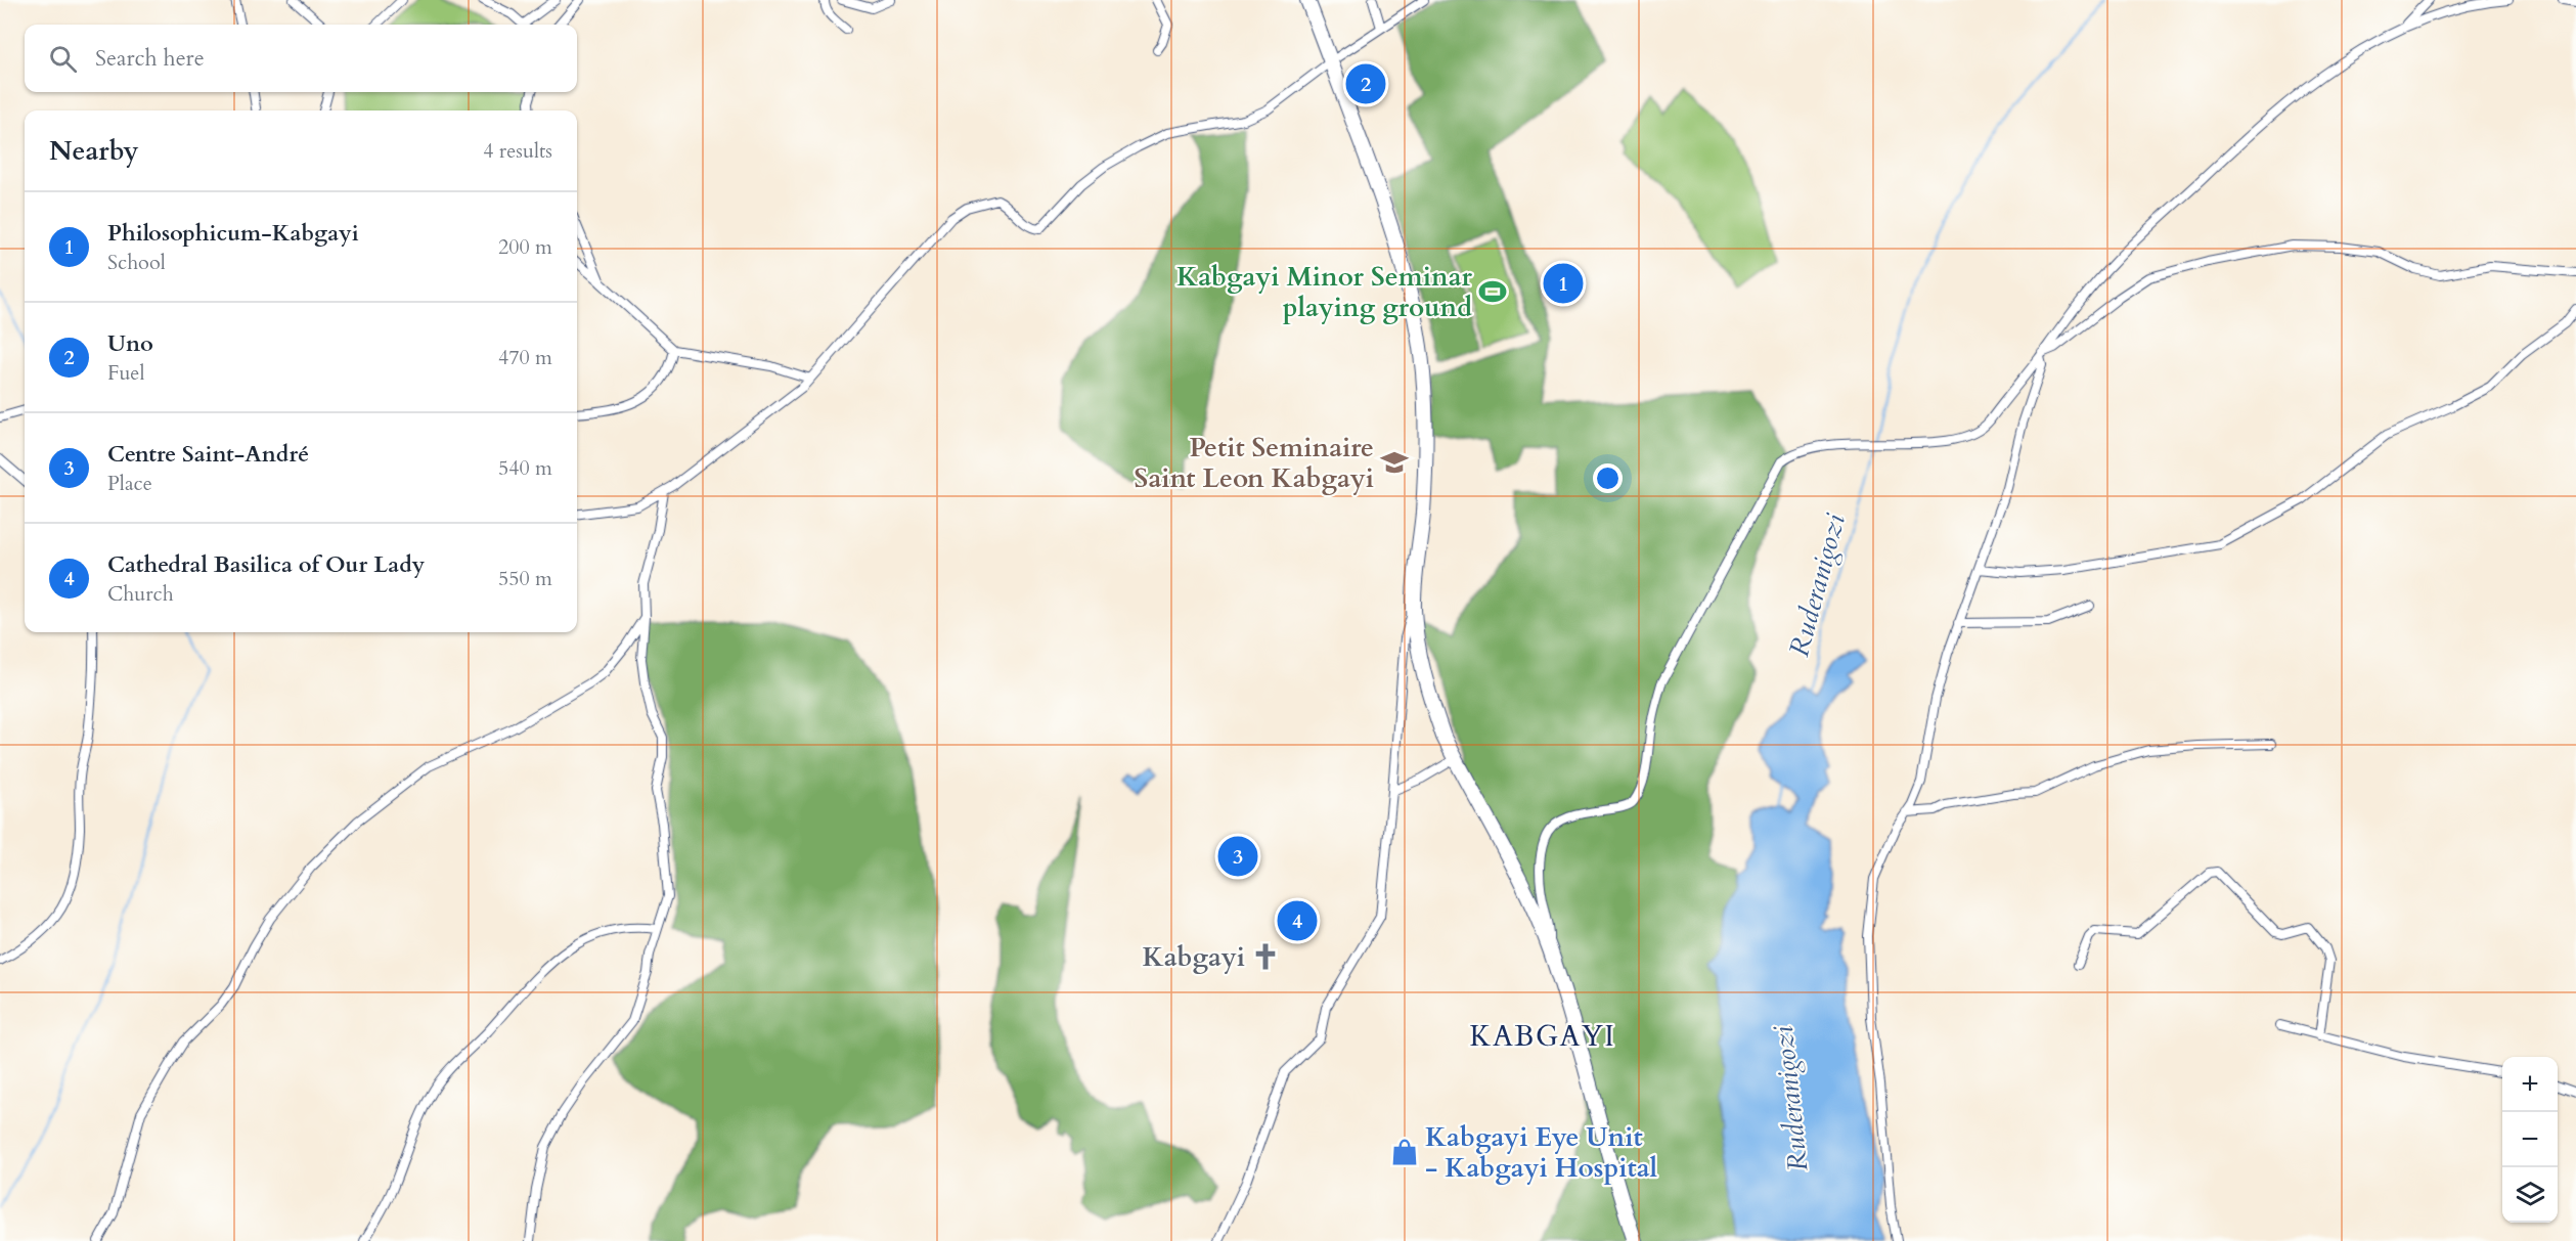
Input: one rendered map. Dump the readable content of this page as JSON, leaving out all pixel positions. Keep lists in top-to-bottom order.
{
  "districts": ["KABGAYI"],
  "water": ["Ruderanigozi"],
  "places": {
    "sports": ["Kabgayi Minor Seminar playing ground"],
    "school or university": ["Petit Seminaire Saint Leon Kabgayi"],
    "church": ["Kabgayi"],
    "shop": ["Kabgayi Eye Unit - Kabgayi Hospital"]
  },
  "page": {
    "search": "Search here",
    "pins": [
      "2",
      "1",
      "3",
      "4"
    ],
    "heading": ["Nearby", "4 results"],
    "list": [
      {
        "mark": "1",
        "name": "Philosophicum-Kabgayi",
        "note": "School",
        "value": "200 m"
      },
      {
        "mark": "2",
        "name": "Uno",
        "note": "Fuel",
        "value": "470 m"
      },
      {
        "mark": "3",
        "name": "Centre Saint-André",
        "note": "Place",
        "value": "540 m"
      },
      {
        "mark": "4",
        "name": "Cathedral Basilica of Our Lady",
        "note": "Church",
        "value": "550 m"
      }
    ],
    "map_buttons": ["+", "−"]
  }
}
